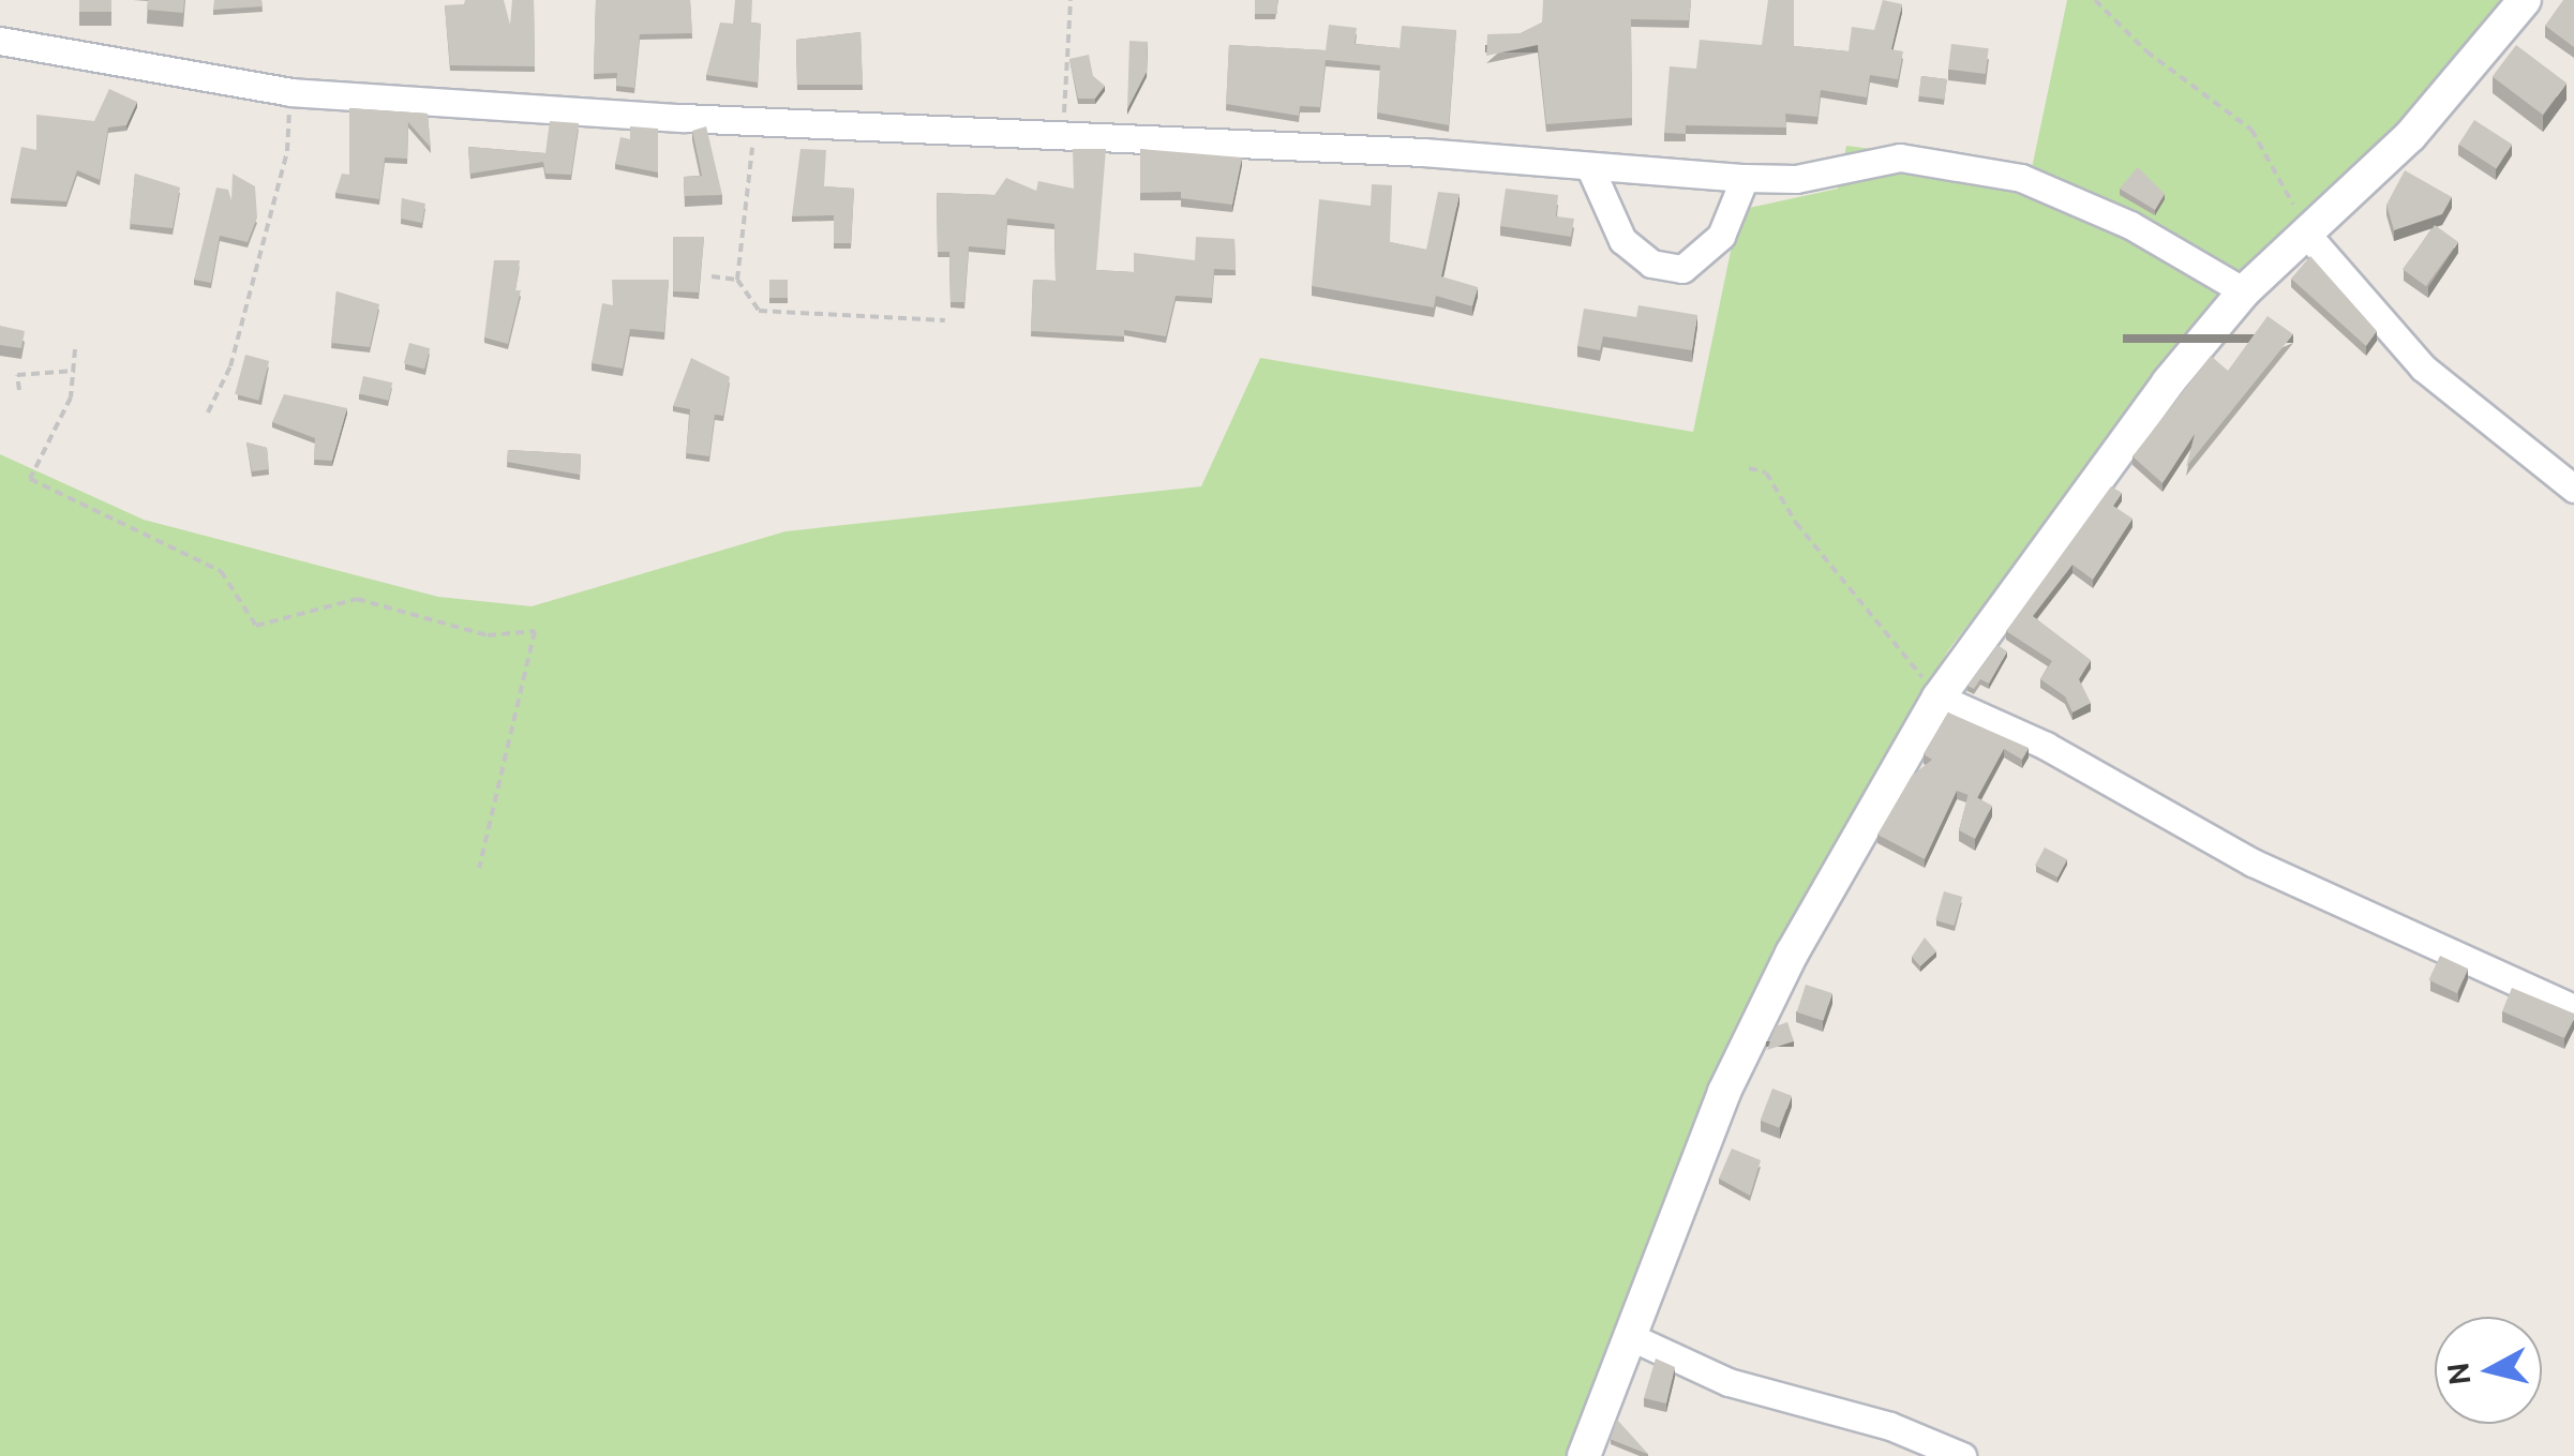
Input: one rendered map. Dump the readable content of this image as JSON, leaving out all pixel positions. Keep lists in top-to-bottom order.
{
  "north": "left"
}
